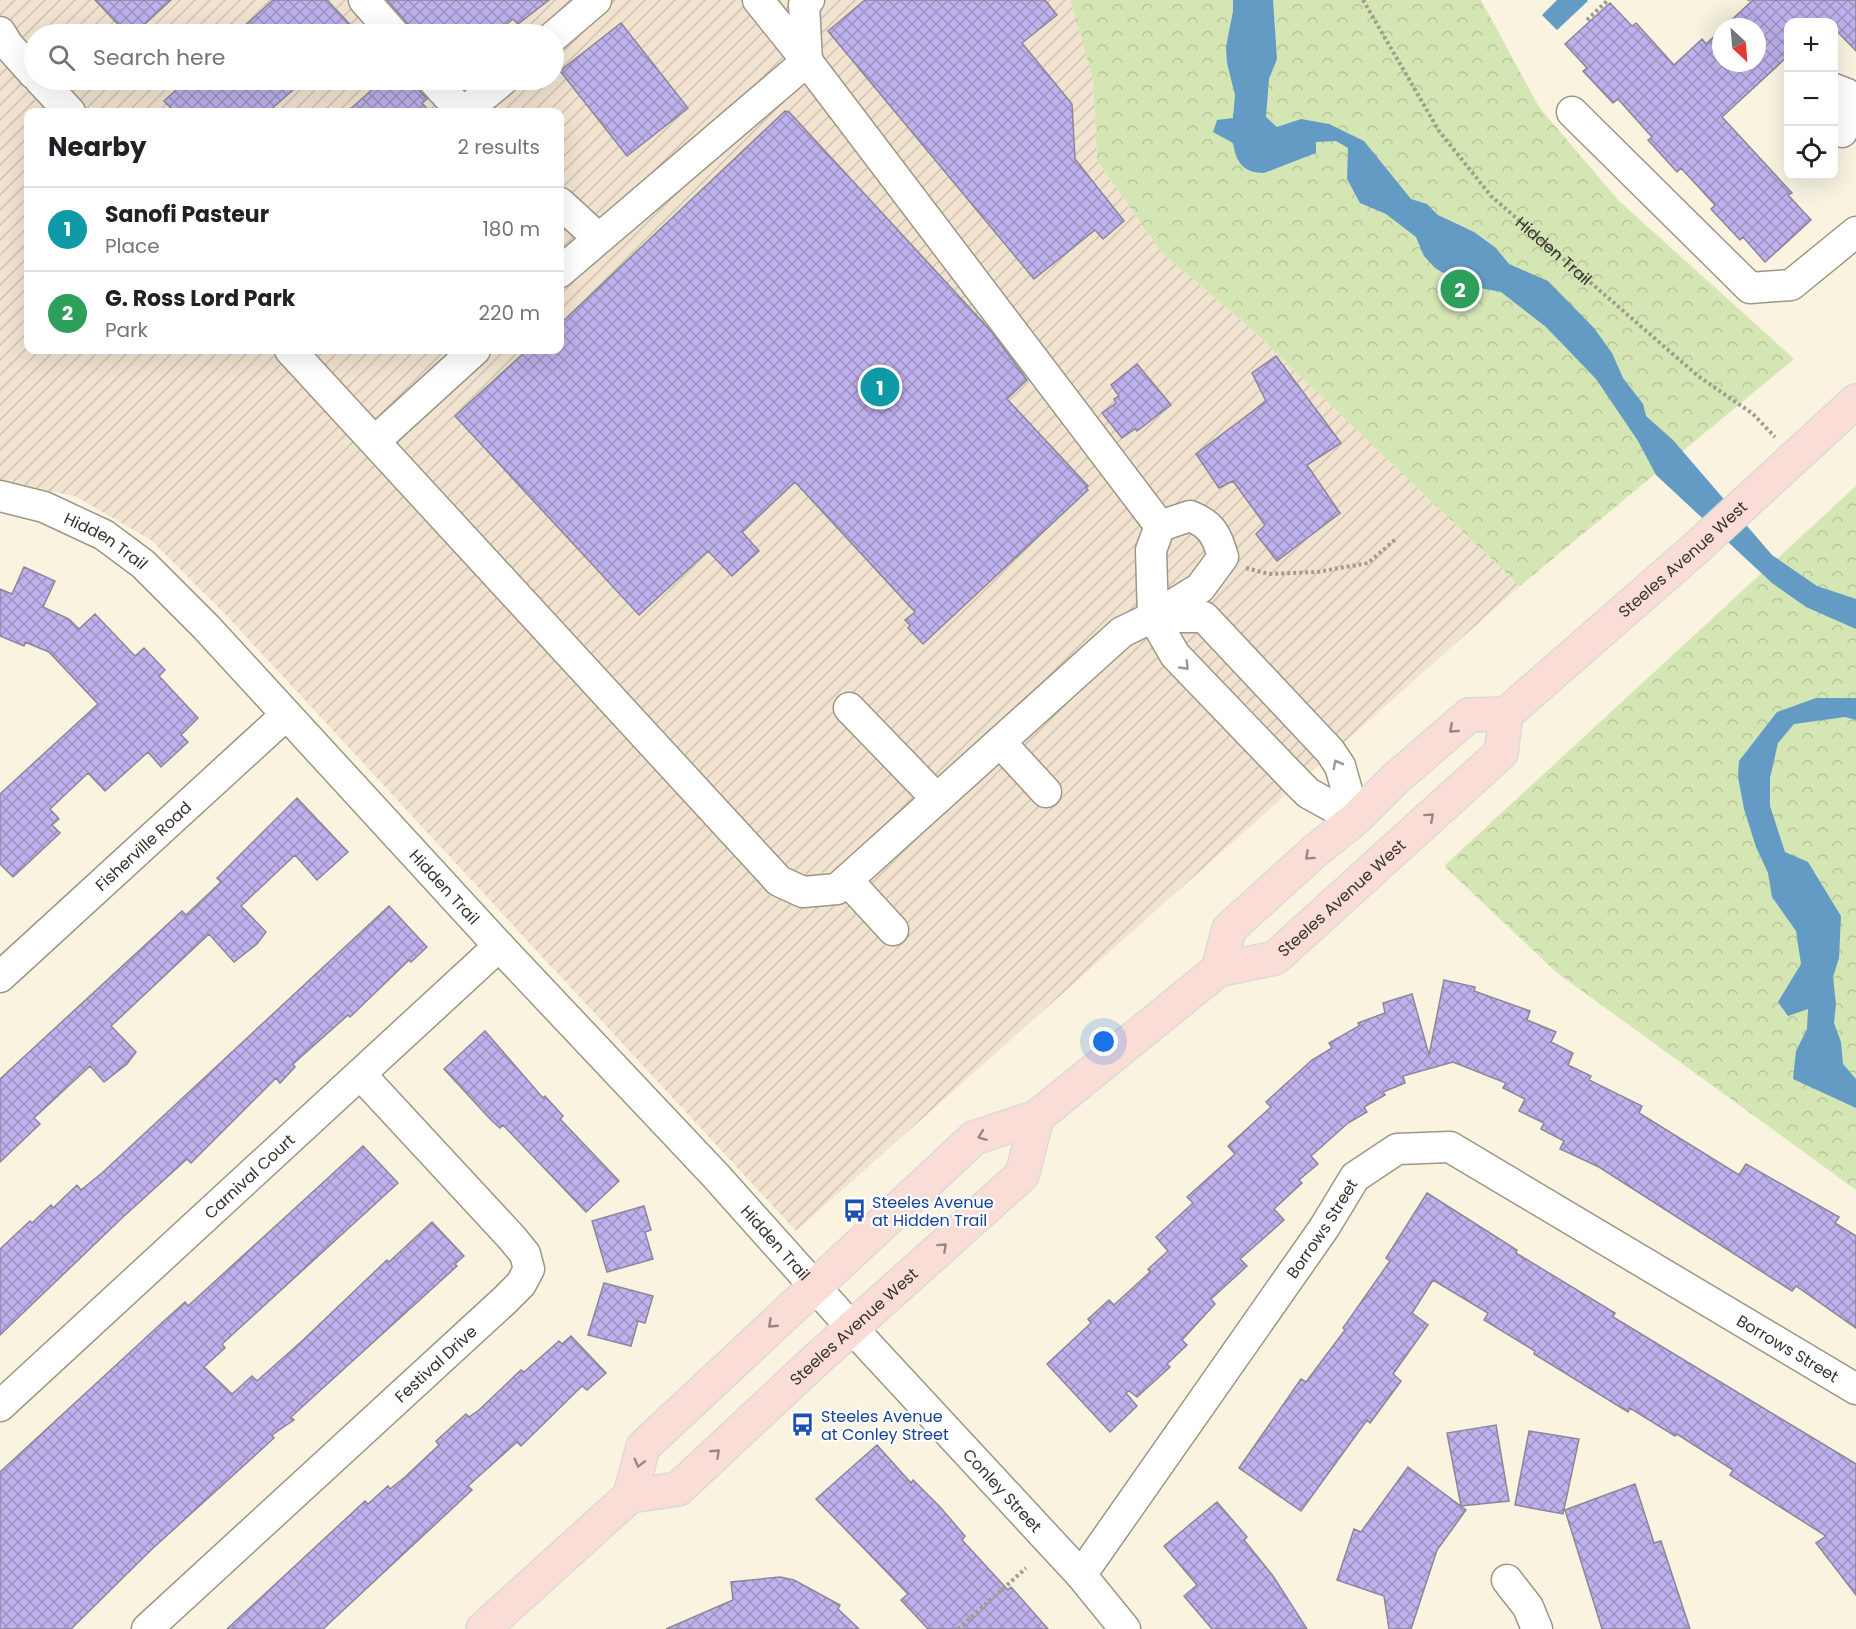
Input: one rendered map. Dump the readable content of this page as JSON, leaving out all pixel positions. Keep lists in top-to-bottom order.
{
  "streets": {
    "main road": ["Steeles Avenue West"],
    "street": [
      "Hidden Trail",
      "Fisherville Road",
      "Carnival Court",
      "Borrows Street",
      "Festival Drive",
      "Conley Street"
    ]
  },
  "crossings": [
    ["Hidden Trail", "Steeles Avenue West"],
    ["Hidden Trail", "Fisherville Road"],
    ["Hidden Trail", "Carnival Court"],
    ["Hidden Trail", "Conley Street"],
    ["Steeles Avenue West", "Conley Street"],
    ["Carnival Court", "Festival Drive"],
    ["Borrows Street", "Conley Street"]
  ],
  "places": {
    "bus stop": ["Steeles Avenue at Hidden Trail", "Steeles Avenue at Conley Street"]
  },
  "north": "bottom right",
  "page": {
    "map_buttons": ["+", "−"],
    "search": "Search here",
    "heading": ["Nearby", "2 results"],
    "list": [
      {
        "mark": "1",
        "name": "Sanofi Pasteur",
        "note": "Place",
        "value": "180 m"
      },
      {
        "mark": "2",
        "name": "G. Ross Lord Park",
        "note": "Park",
        "value": "220 m"
      }
    ],
    "pins": ["2", "1"]
  }
}
